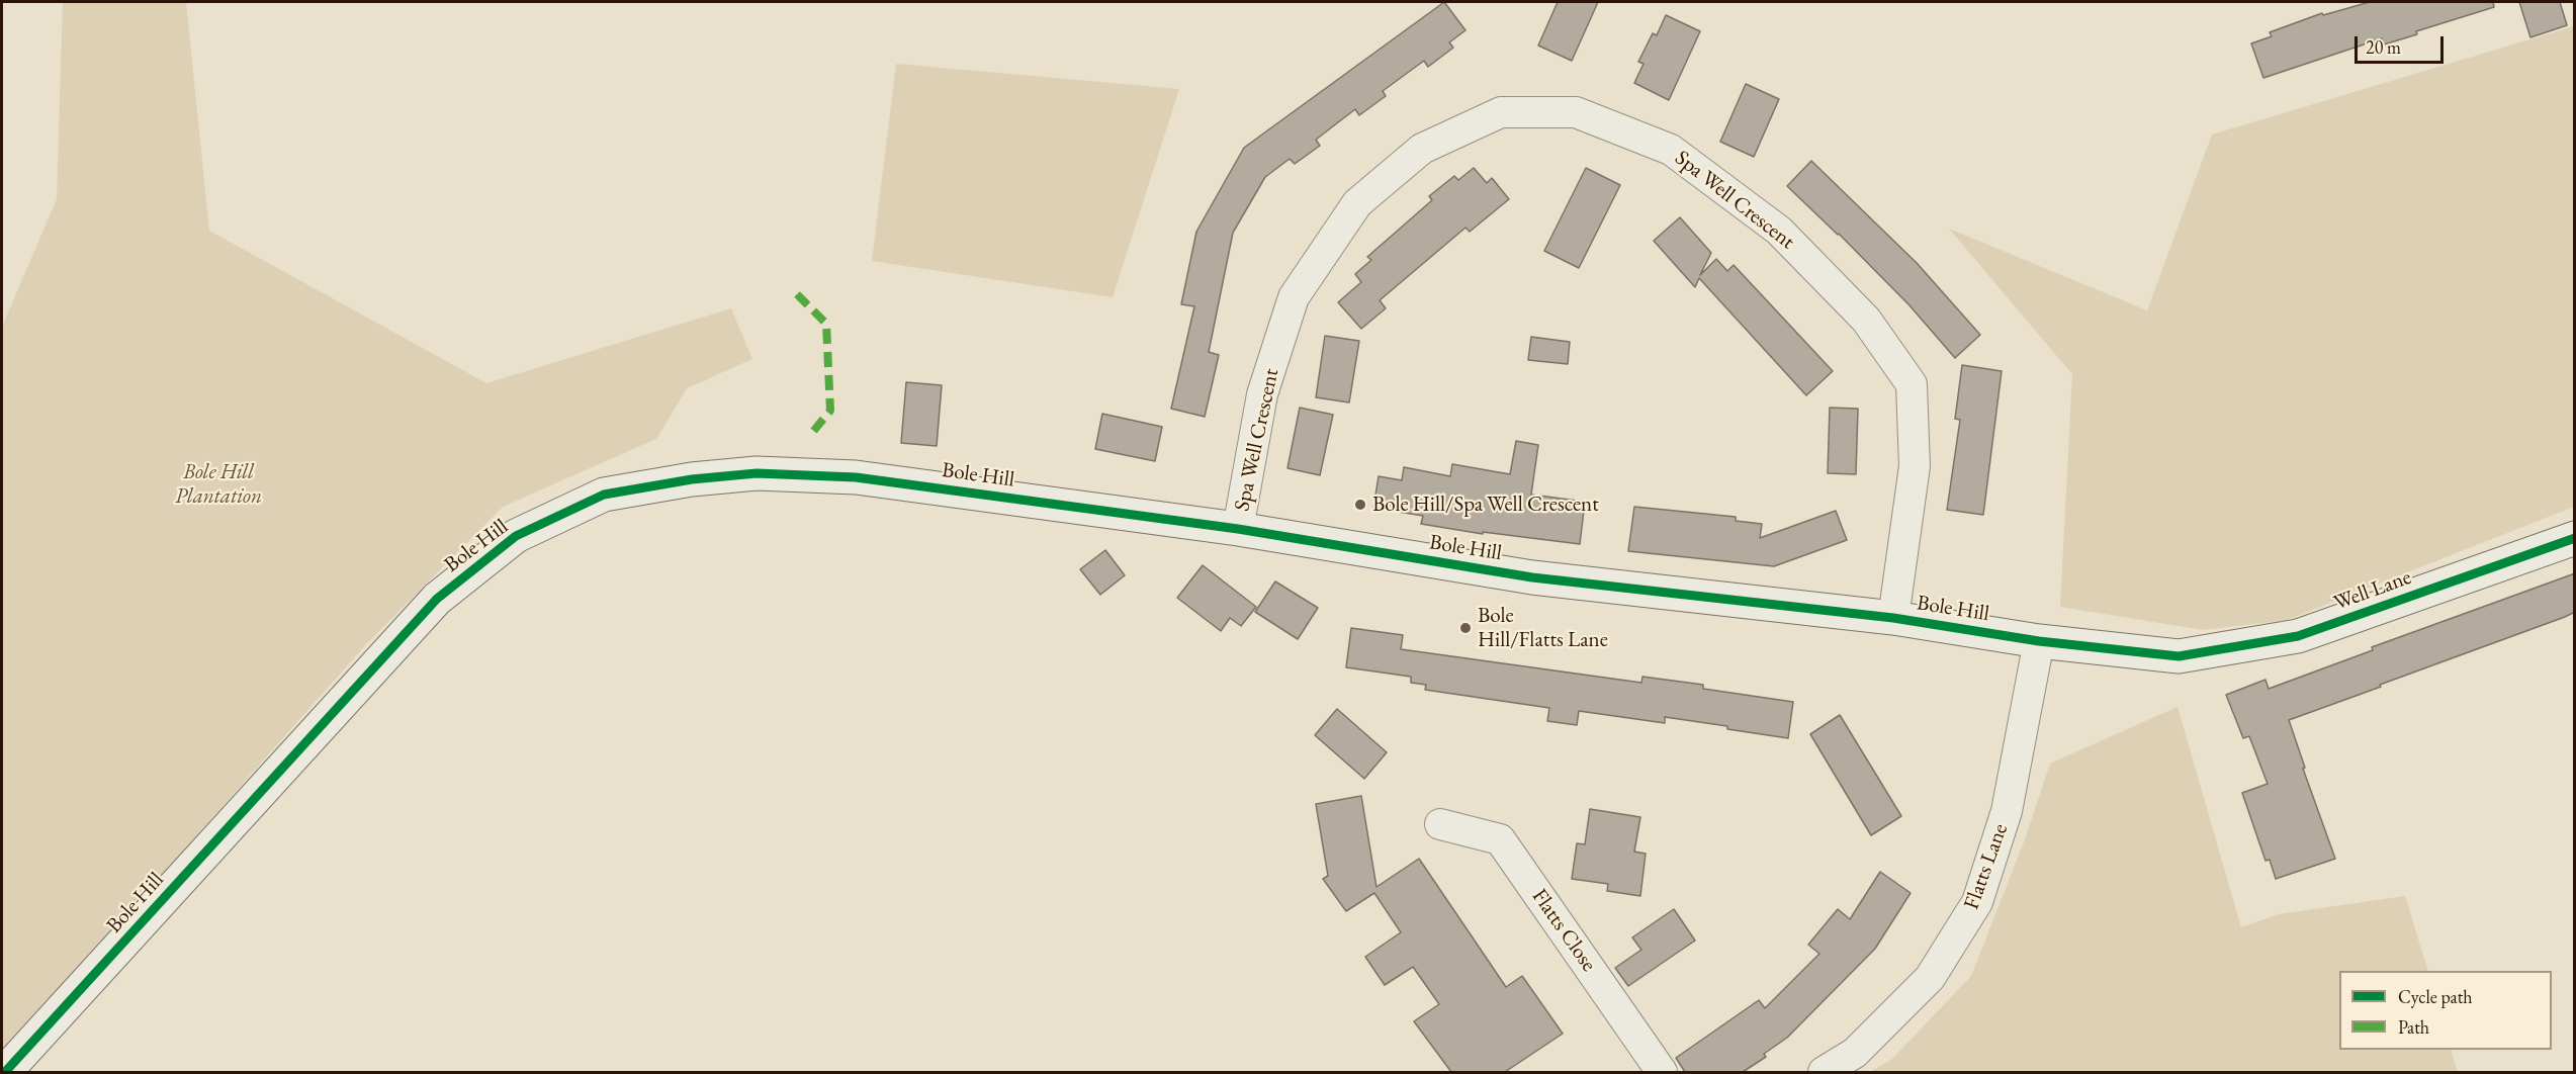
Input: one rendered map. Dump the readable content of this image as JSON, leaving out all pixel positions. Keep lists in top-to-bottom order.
{
  "streets": {
    "street": [
      "Spa Well Crescent",
      "Bole Hill",
      "Well Lane",
      "Flatts Lane",
      "Flatts Close"
    ]
  },
  "crossings": [
    ["Spa Well Crescent", "Bole Hill"],
    ["Bole Hill", "Well Lane"],
    ["Bole Hill", "Flatts Lane"]
  ],
  "parks": ["Bole Hill Plantation"],
  "places": ["Bole Hill/Spa Well Crescent", "Bole Hill/Flatts Lane"],
  "legend": ["Cycle path", "Path"],
  "scale_bar": "20 m"
}
